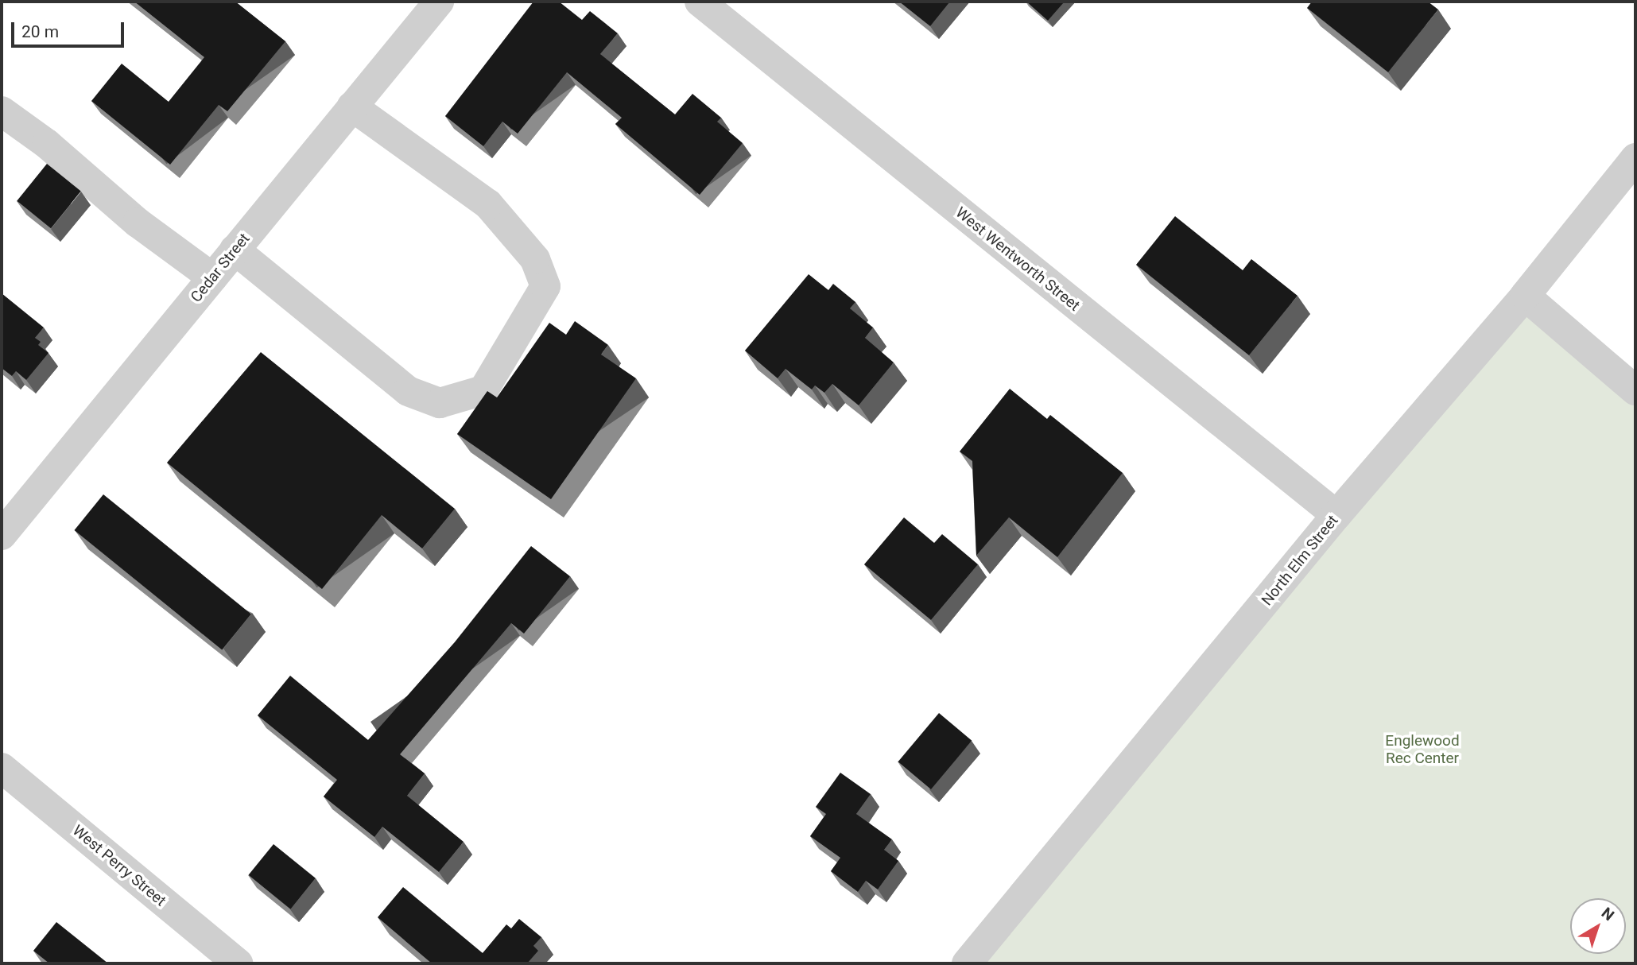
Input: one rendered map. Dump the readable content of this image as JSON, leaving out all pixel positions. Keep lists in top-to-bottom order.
{
  "streets": {
    "street": [
      "West Wentworth Street",
      "Cedar Street",
      "North Elm Street",
      "West Perry Street"
    ]
  },
  "crossings": [
    ["West Wentworth Street", "North Elm Street"]
  ],
  "parks": ["Englewood Rec Center"],
  "scale_bar": "20 m",
  "north": "top right"
}
